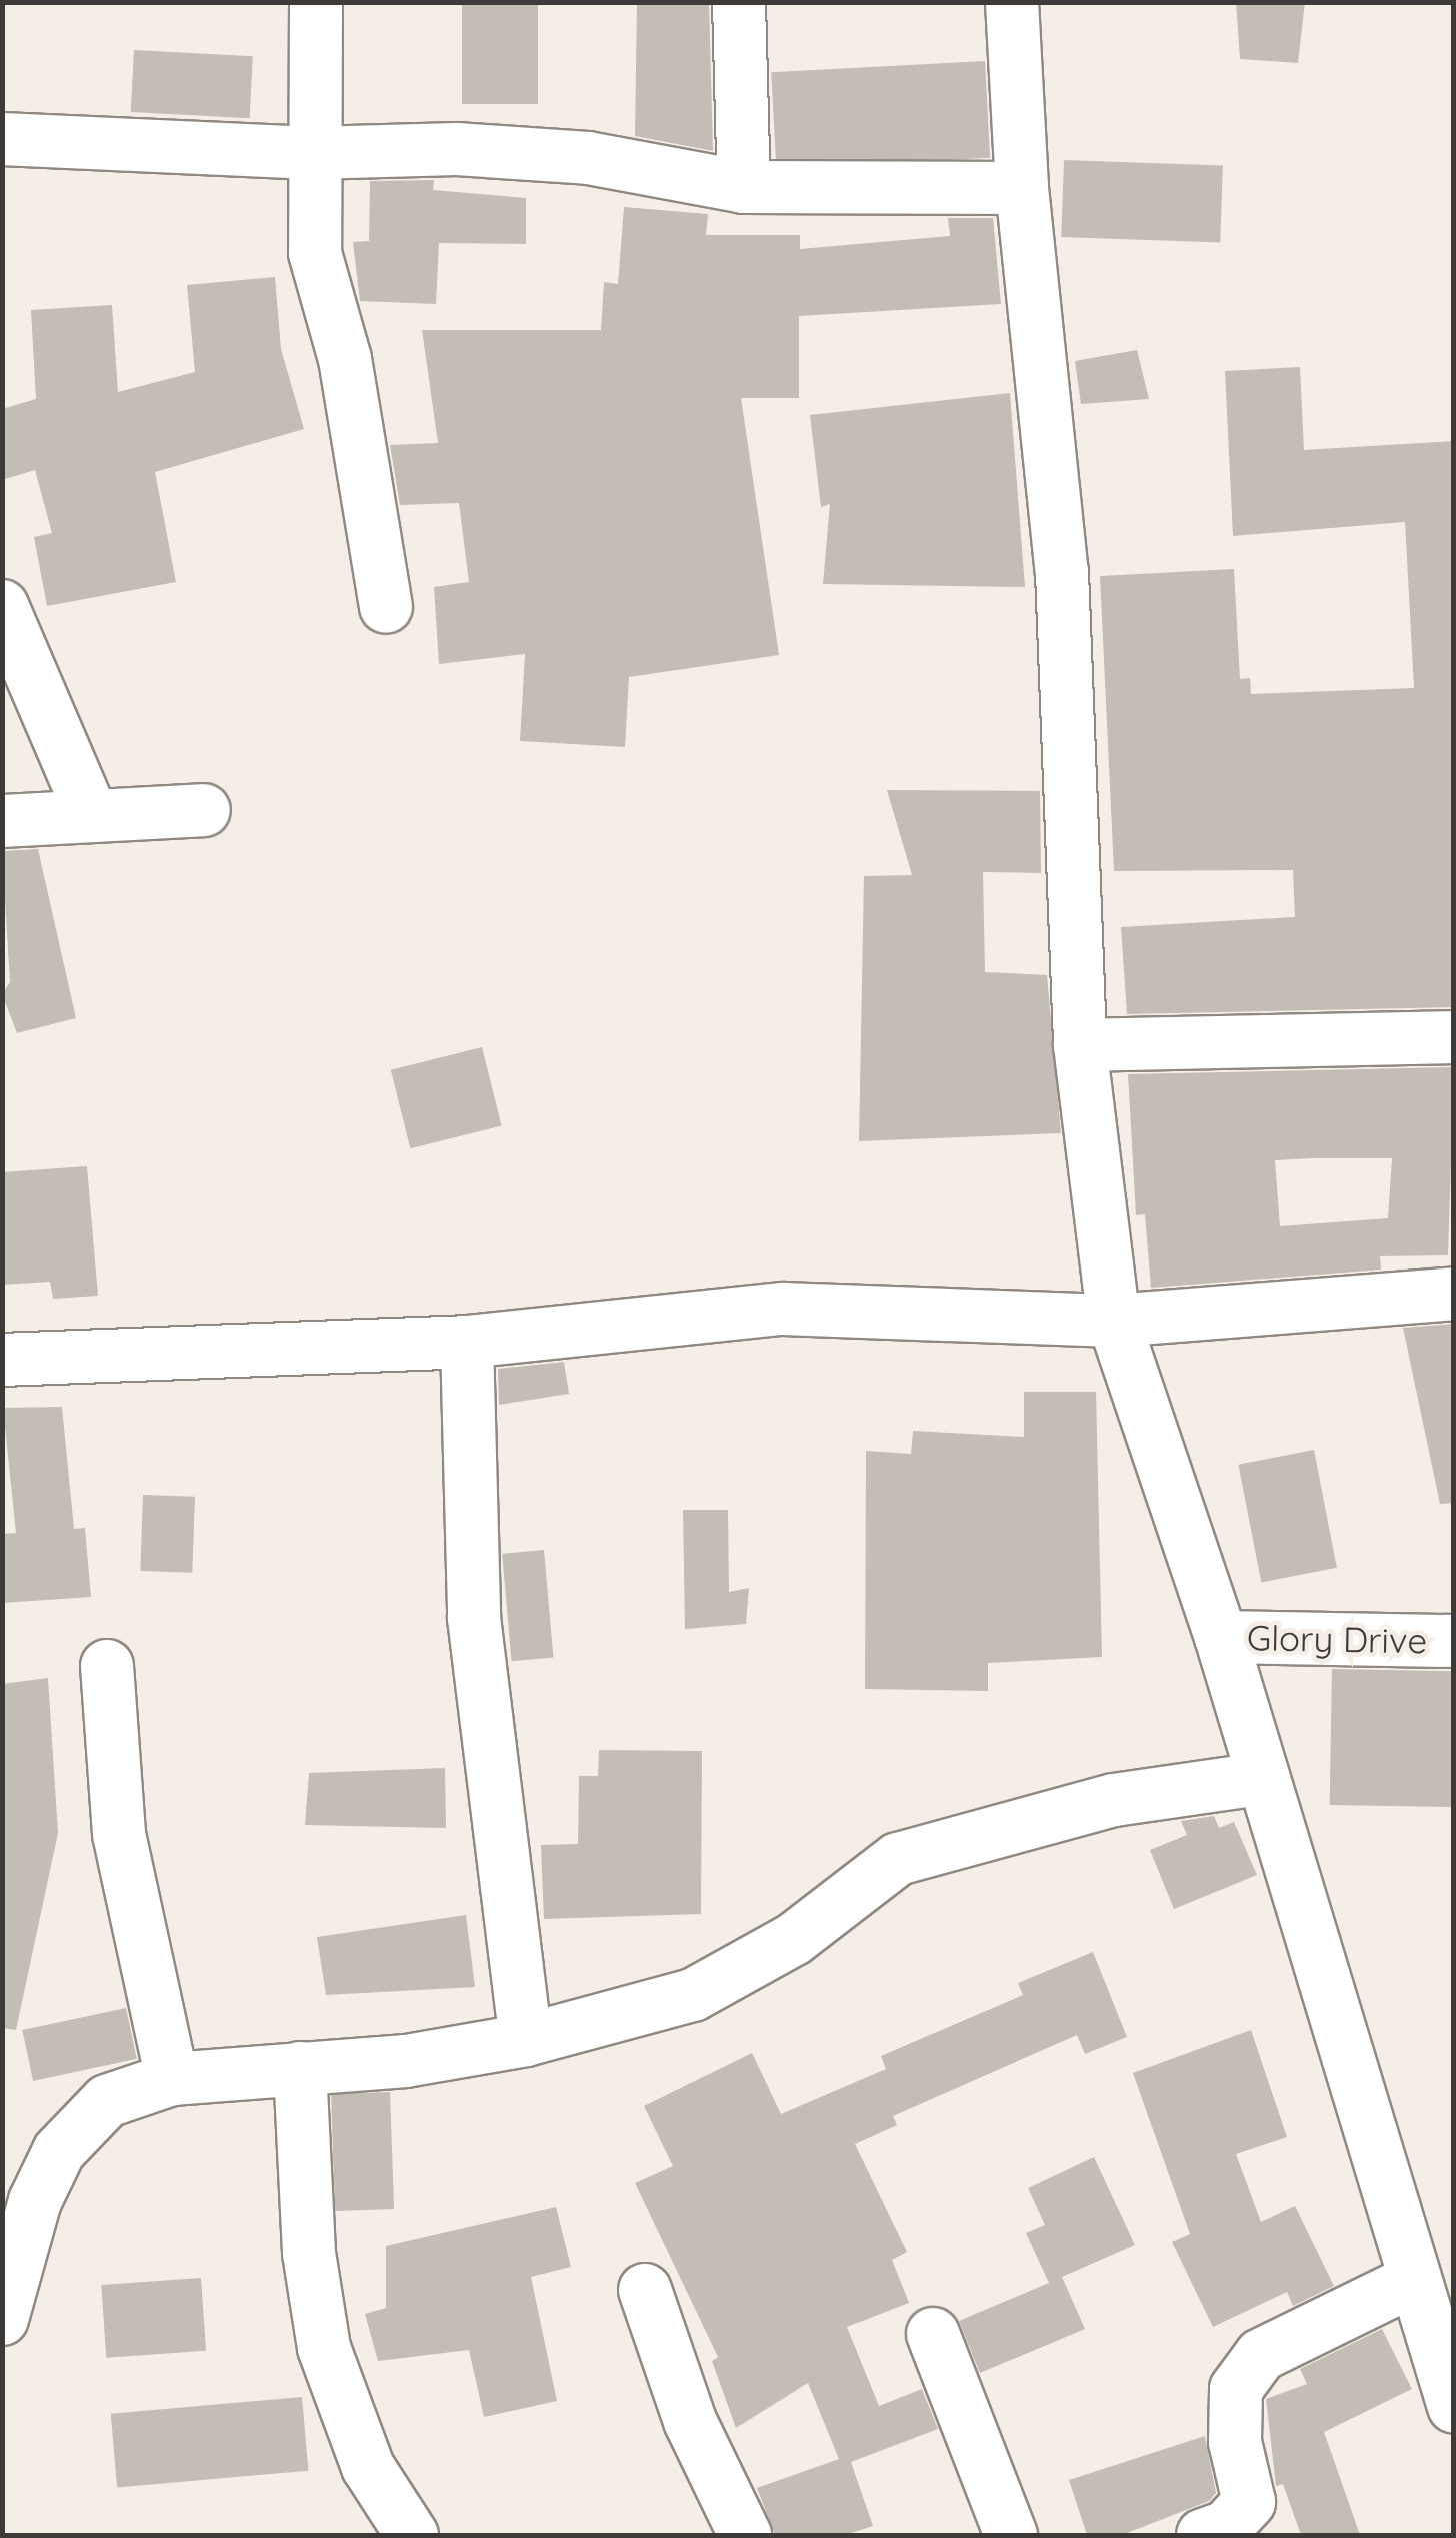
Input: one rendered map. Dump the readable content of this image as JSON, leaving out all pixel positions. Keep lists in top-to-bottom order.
{
  "streets": {
    "street": ["Glory Drive"]
  }
}
